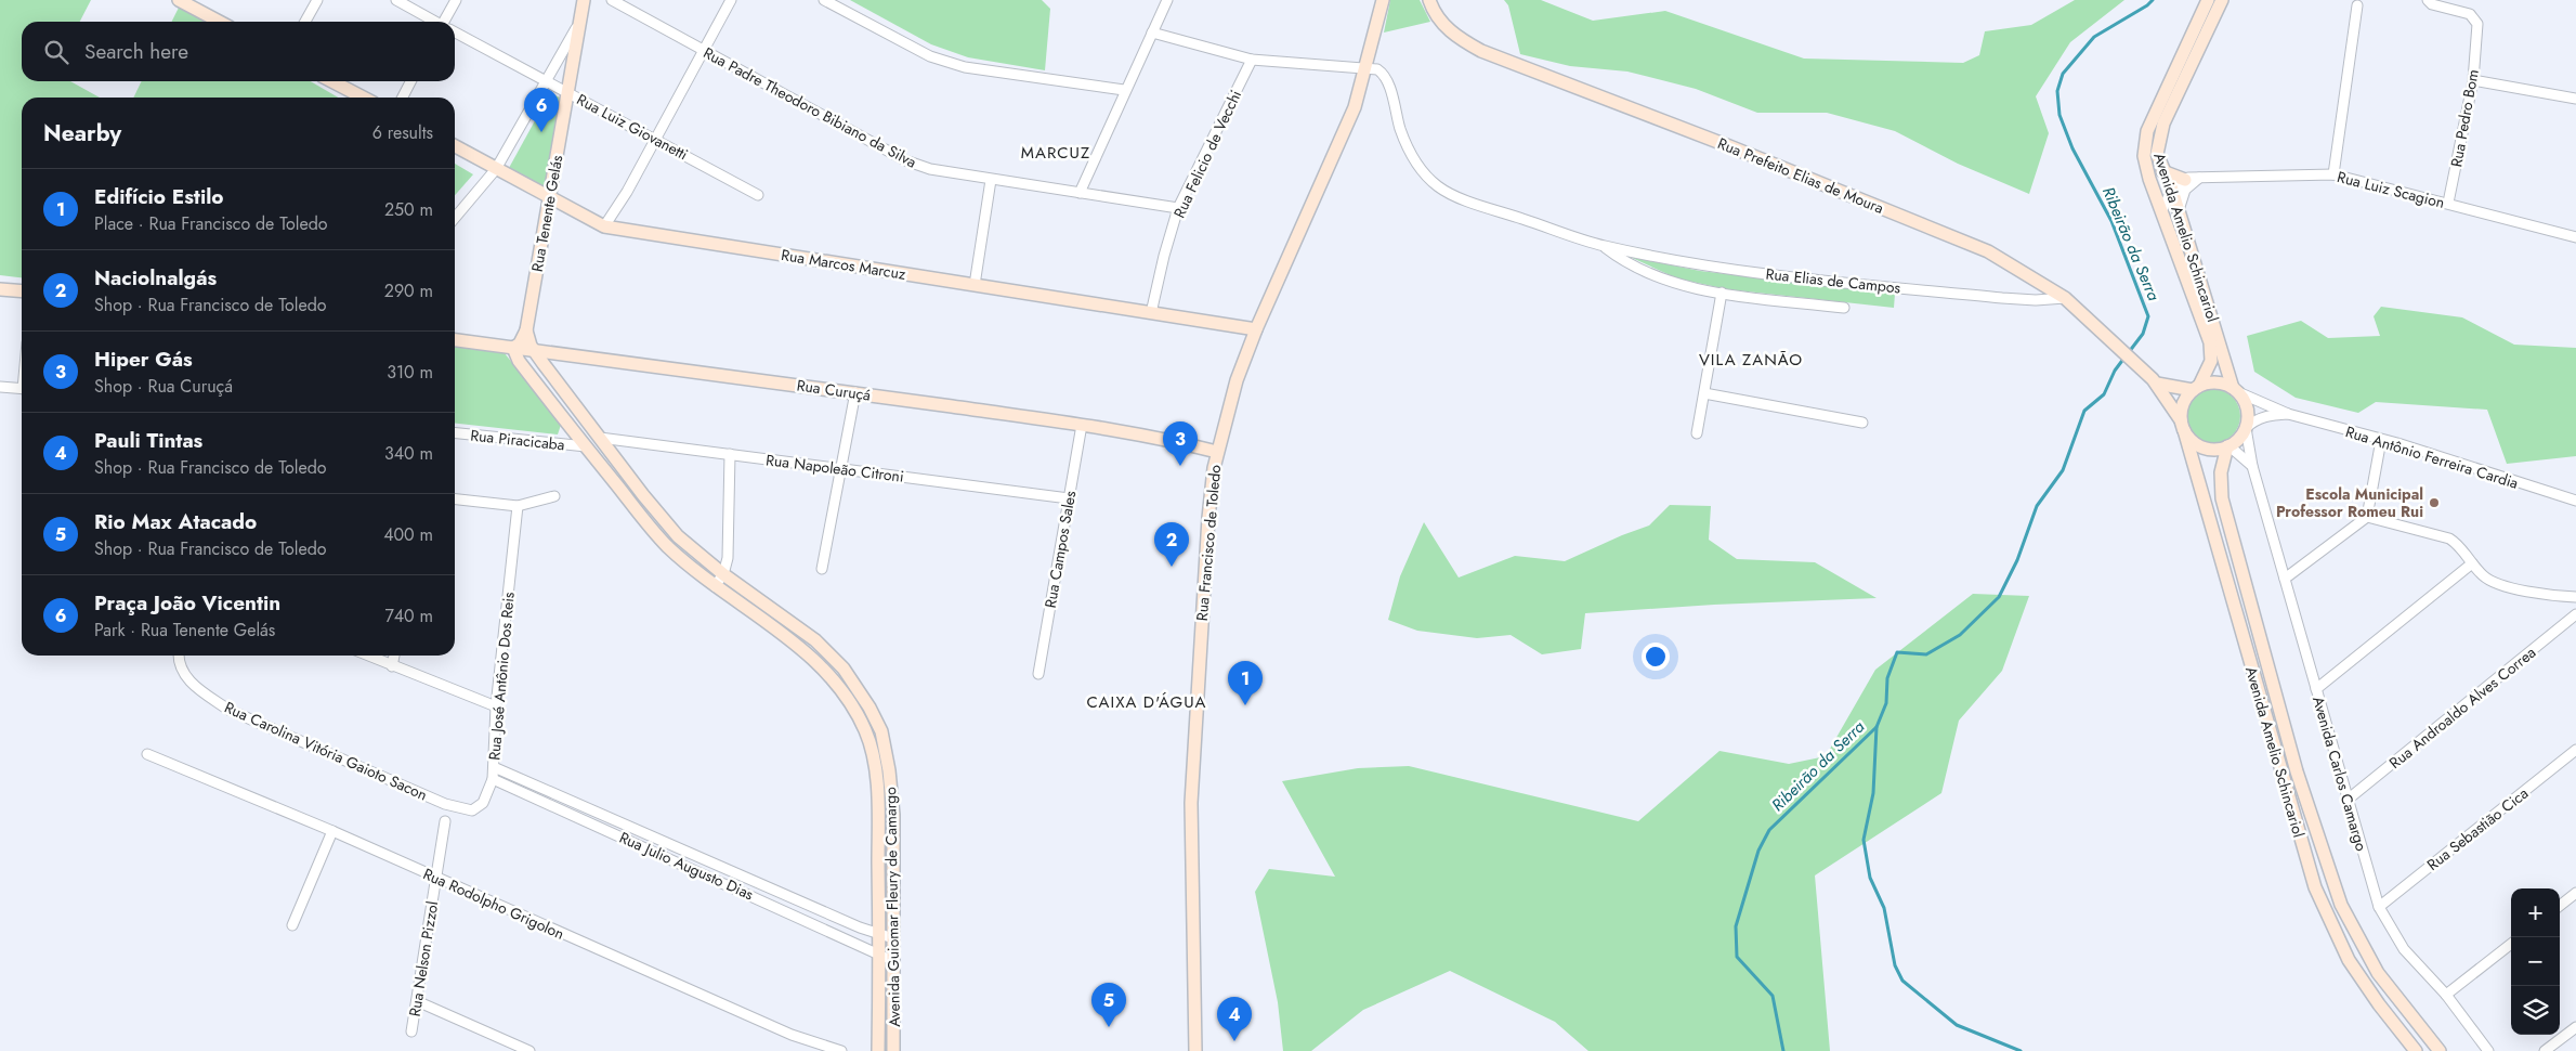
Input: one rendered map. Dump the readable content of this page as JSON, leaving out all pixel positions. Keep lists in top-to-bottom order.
{
  "streets": {
    "street": [
      "Rua Padre Theodoro Bibiano da Silva",
      "Rua Pedro Bom",
      "Rua Luiz Giovanetti",
      "Rua Felicio de Vecchi",
      "Rua Prefeito Elias de Moura",
      "Rua Luiz Scagion",
      "Rua Tenente Gelás",
      "Avenida Amelio Schincariol",
      "Rua Marcos Marcuz",
      "Rua Elias de Campos",
      "Rua Curuçá",
      "Rua Piracicaba",
      "Rua Antônio Ferreira Cardia",
      "Rua Napoleão Citroni",
      "Rua Francisco de Toledo",
      "Rua Campos Sales",
      "Rua José Antônio Dos Reis",
      "Rua Androaldo Alves Correa",
      "Rua Carolina Vitória Gaioto Sacon",
      "Avenida Carlos Camargo",
      "Rua Sebastião Cica",
      "Rua Julio Augusto Dias",
      "Rua Rodolpho Grigolon",
      "Avenida Guiomar Fleury de Camargo",
      "Rua Nelson Pizzol"
    ]
  },
  "crossings": [
    ["Rua Padre Theodoro Bibiano da Silva", "Rua Felicio de Vecchi"],
    ["Rua Pedro Bom", "Rua Luiz Scagion"],
    ["Rua Luiz Giovanetti", "Rua Tenente Gelás"],
    ["Rua Felicio de Vecchi", "Rua Marcos Marcuz"],
    ["Rua Prefeito Elias de Moura", "Avenida Amelio Schincariol"],
    ["Rua Prefeito Elias de Moura", "Rua Elias de Campos"],
    ["Rua Prefeito Elias de Moura", "Rua Antônio Ferreira Cardia"],
    ["Rua Prefeito Elias de Moura", "Avenida Carlos Camargo"],
    ["Rua Tenente Gelás", "Rua Marcos Marcuz"],
    ["Rua Tenente Gelás", "Rua Curuçá"],
    ["Avenida Amelio Schincariol", "Rua Antônio Ferreira Cardia"],
    ["Avenida Amelio Schincariol", "Avenida Carlos Camargo"],
    ["Rua Marcos Marcuz", "Rua Francisco de Toledo"],
    ["Rua Elias de Campos", "Rua Francisco de Toledo"],
    ["Rua Curuçá", "Rua Francisco de Toledo"],
    ["Rua Curuçá", "Rua Campos Sales"],
    ["Rua Curuçá", "Avenida Guiomar Fleury de Camargo"],
    ["Rua Antônio Ferreira Cardia", "Avenida Carlos Camargo"],
    ["Rua Napoleão Citroni", "Rua Campos Sales"],
    ["Rua Napoleão Citroni", "Avenida Guiomar Fleury de Camargo"],
    ["Rua José Antônio Dos Reis", "Rua Carolina Vitória Gaioto Sacon"],
    ["Rua José Antônio Dos Reis", "Rua Julio Augusto Dias"],
    ["Rua Androaldo Alves Correa", "Avenida Carlos Camargo"],
    ["Avenida Carlos Camargo", "Rua Sebastião Cica"],
    ["Rua Julio Augusto Dias", "Avenida Guiomar Fleury de Camargo"],
    ["Rua Rodolpho Grigolon", "Rua Nelson Pizzol"]
  ],
  "districts": ["MARCUZ", "VILA ZANÃO", "CAIXA D'ÁGUA"],
  "water": ["Ribeirão da Serra"],
  "places": ["Escola Municipal Professor Romeu Rui"],
  "page": {
    "search": "Search here",
    "pins": [
      "6",
      "3",
      "2",
      "1",
      "5",
      "4"
    ],
    "heading": ["Nearby", "6 results"],
    "list": [
      {
        "mark": "1",
        "name": "Edifício Estilo",
        "note": "Place · Rua Francisco de Toledo",
        "value": "250 m"
      },
      {
        "mark": "2",
        "name": "Naciolnalgás",
        "note": "Shop · Rua Francisco de Toledo",
        "value": "290 m"
      },
      {
        "mark": "3",
        "name": "Hiper Gás",
        "note": "Shop · Rua Curuçá",
        "value": "310 m"
      },
      {
        "mark": "4",
        "name": "Pauli Tintas",
        "note": "Shop · Rua Francisco de Toledo",
        "value": "340 m"
      },
      {
        "mark": "5",
        "name": "Rio Max Atacado",
        "note": "Shop · Rua Francisco de Toledo",
        "value": "400 m"
      },
      {
        "mark": "6",
        "name": "Praça João Vicentin",
        "note": "Park · Rua Tenente Gelás",
        "value": "740 m"
      }
    ],
    "map_buttons": ["+", "−"]
  }
}
